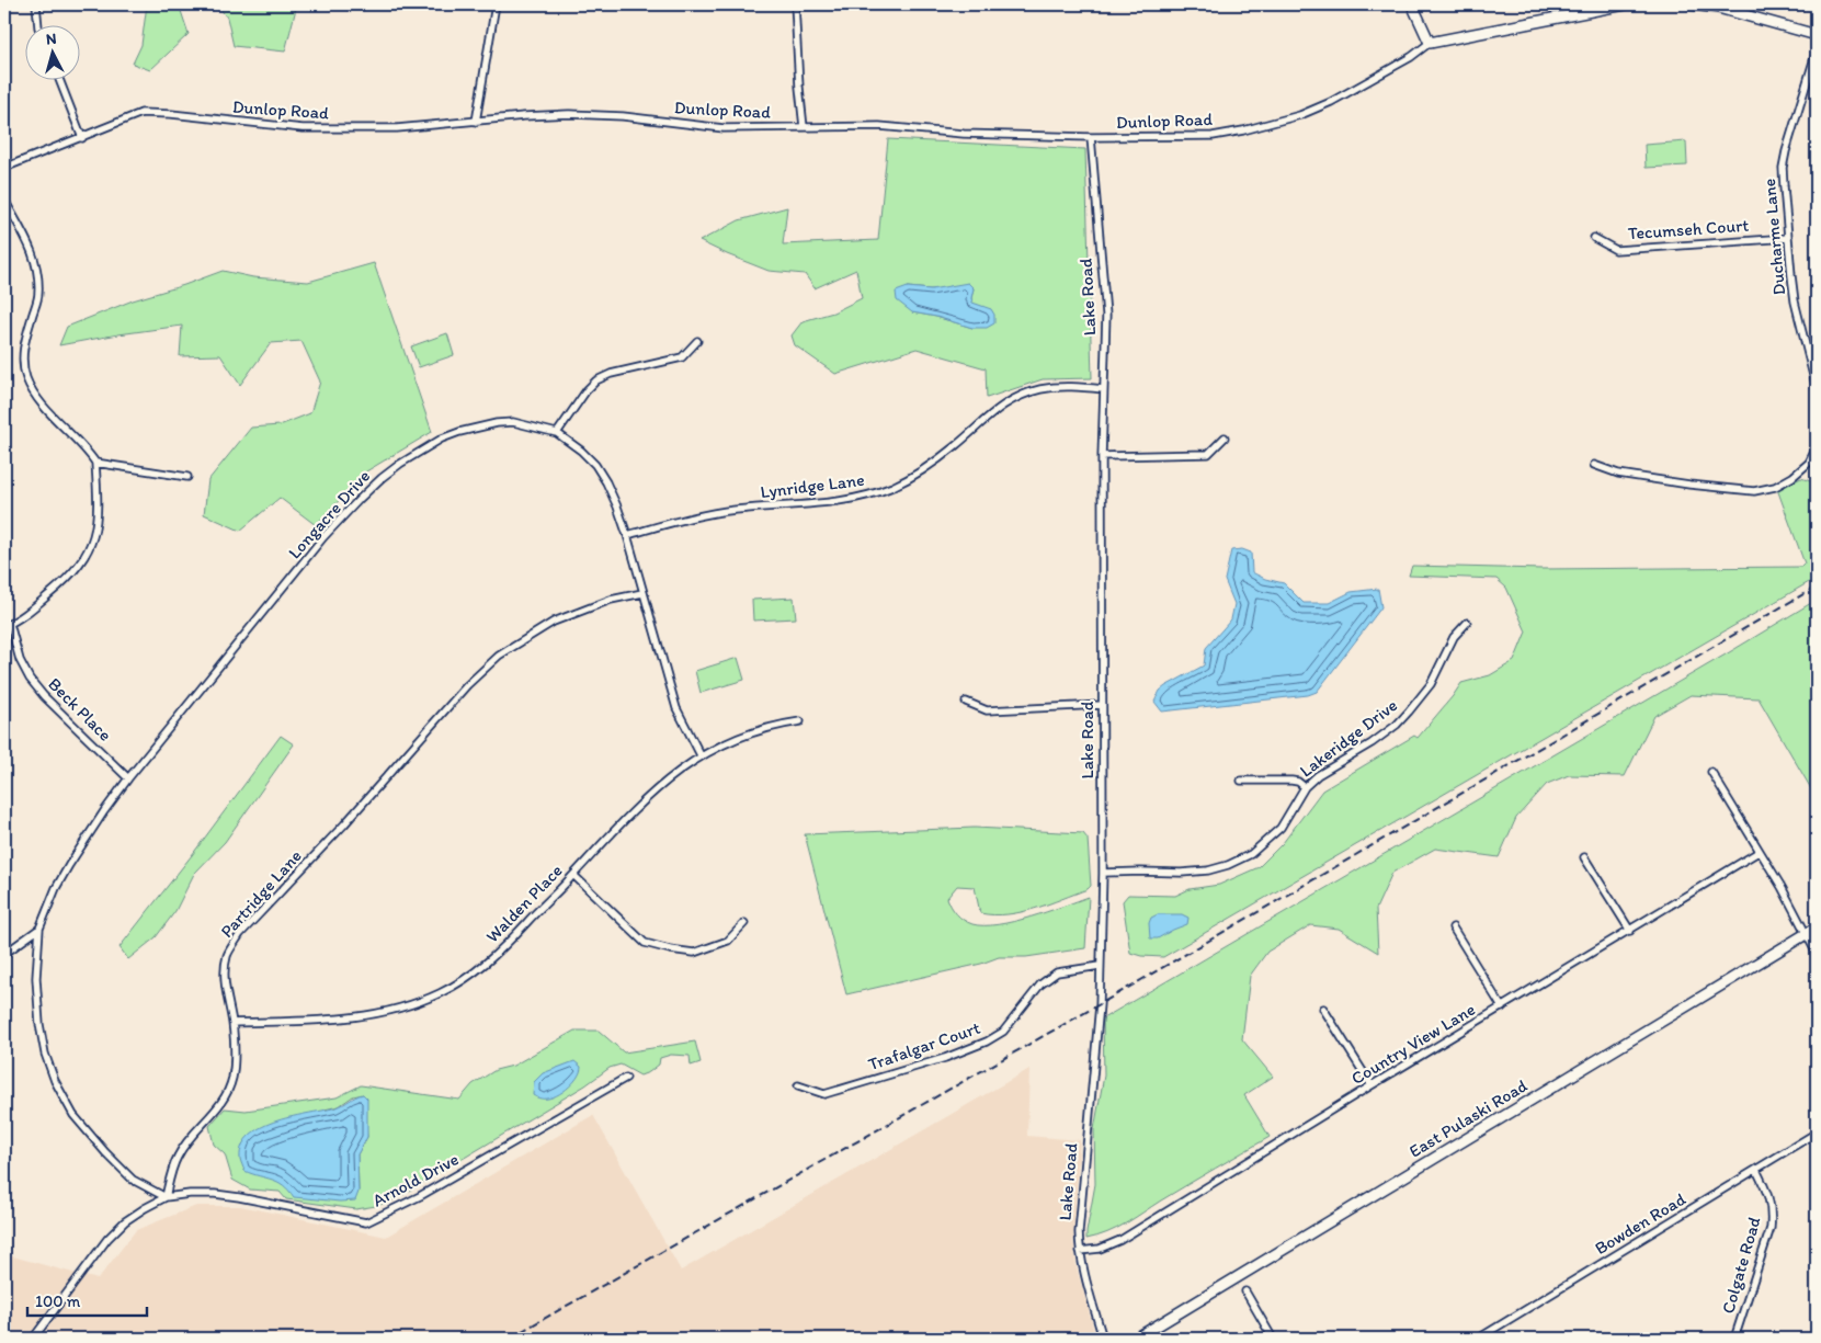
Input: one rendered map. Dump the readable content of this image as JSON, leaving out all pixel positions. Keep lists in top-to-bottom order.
{
  "streets": {
    "main road": ["East Pulaski Road"],
    "street": [
      "Dunlop Road",
      "Tecumseh Court",
      "Ducharme Lane",
      "Lake Road",
      "Lynridge Lane",
      "Longacre Drive",
      "Beck Place",
      "Lakeridge Drive",
      "Partridge Lane",
      "Walden Place",
      "Country View Lane",
      "Trafalgar Court",
      "Arnold Drive",
      "Bowden Road",
      "Colgate Road"
    ]
  },
  "crossings": [
    ["Dunlop Road", "Lake Road"],
    ["Tecumseh Court", "Ducharme Lane"],
    ["Lake Road", "Lynridge Lane"],
    ["Lake Road", "Lakeridge Drive"],
    ["Lake Road", "Country View Lane"],
    ["Lake Road", "Trafalgar Court"],
    ["Lynridge Lane", "Longacre Drive"],
    ["Longacre Drive", "Beck Place"],
    ["Longacre Drive", "Partridge Lane"],
    ["Longacre Drive", "Walden Place"],
    ["Partridge Lane", "Walden Place"],
    ["Partridge Lane", "Arnold Drive"],
    ["Bowden Road", "Colgate Road"]
  ],
  "scale_bar": "100 m",
  "north": "top"
}
